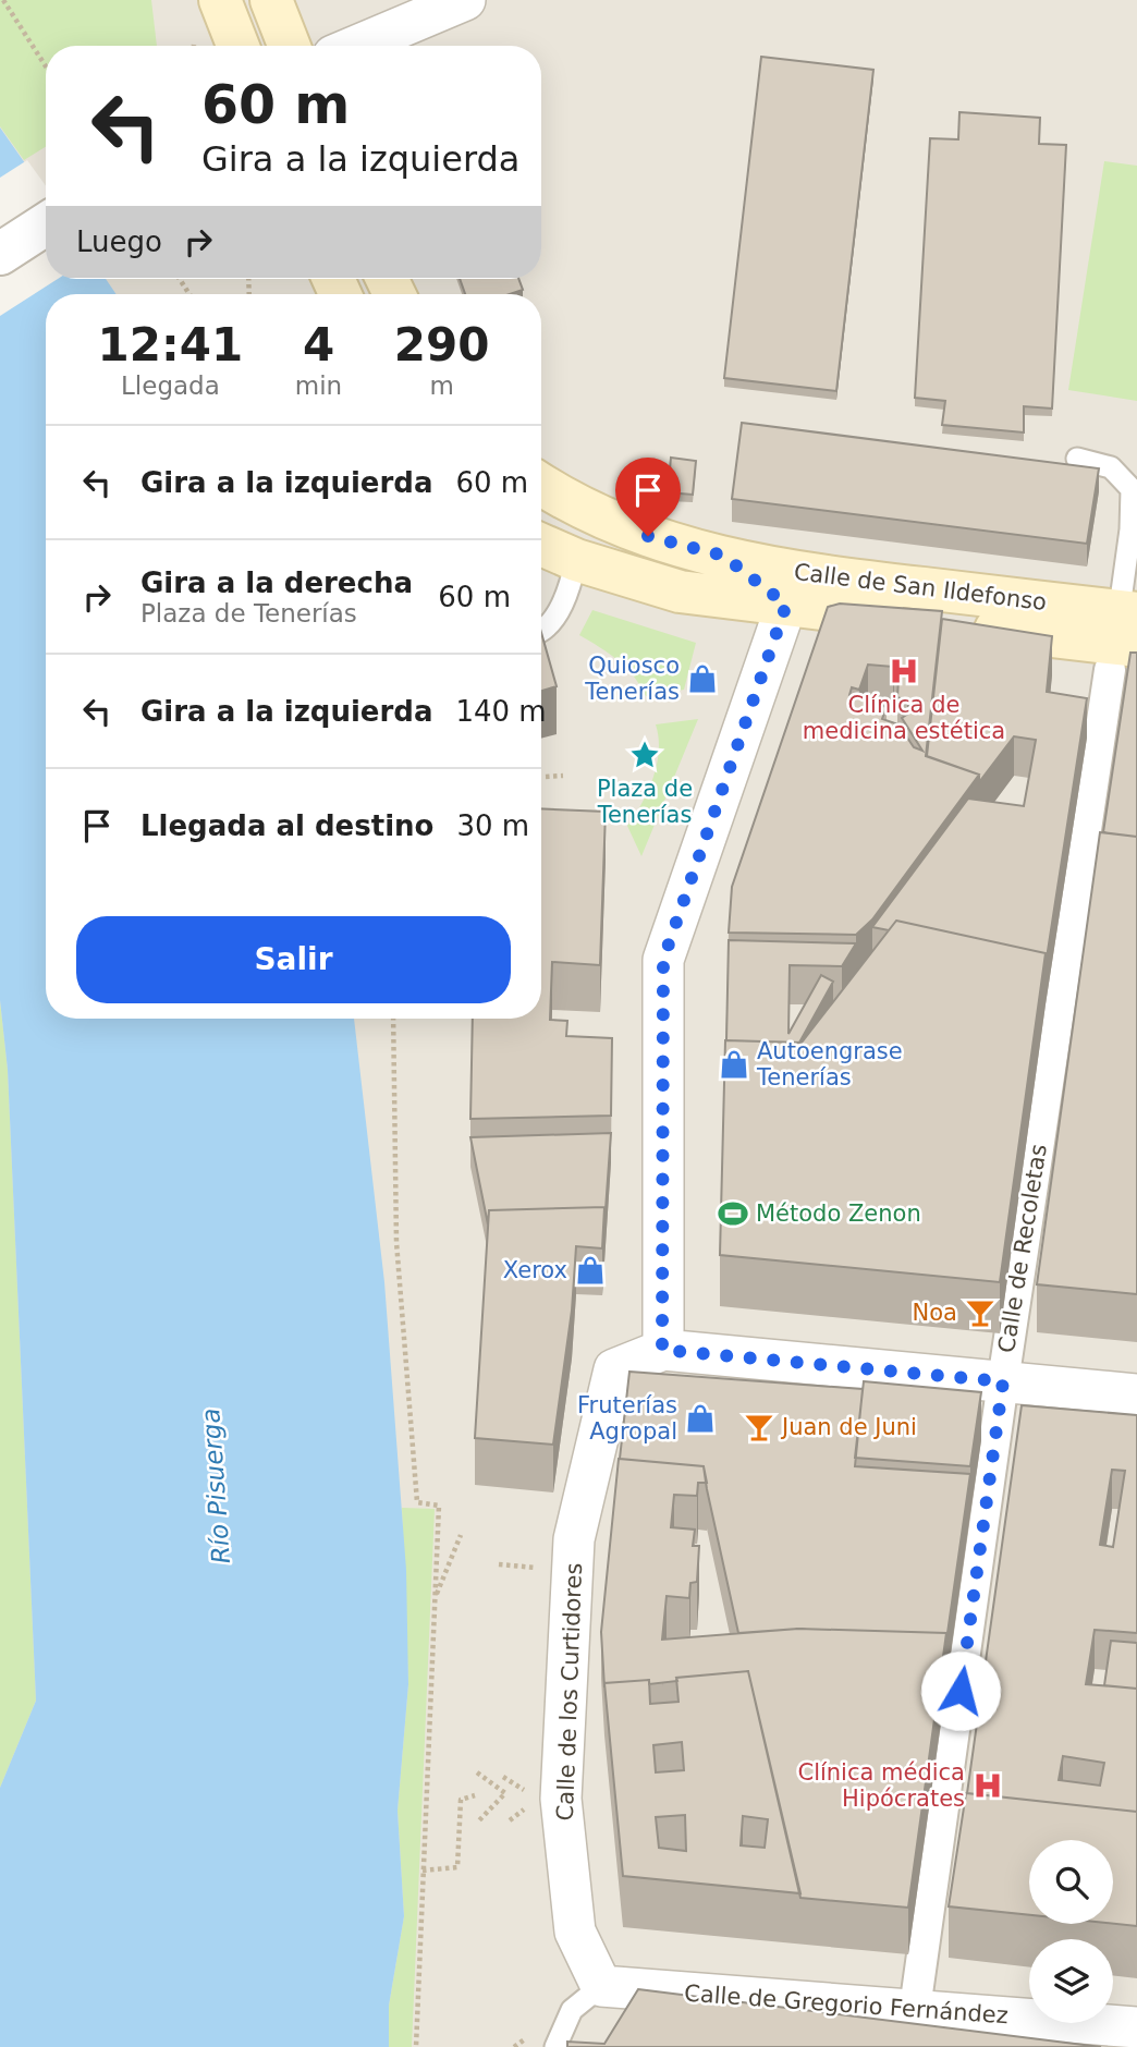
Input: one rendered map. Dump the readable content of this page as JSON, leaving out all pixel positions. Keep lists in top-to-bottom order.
{
  "streets": {
    "main road": ["Calle de San Ildefonso"],
    "street": ["Calle de Recoletas", "Calle de los Curtidores", "Calle de Gregorio Fernández"]
  },
  "crossings": [
    ["Calle de San Ildefonso", "Calle de Recoletas"],
    ["Calle de Recoletas", "Calle de Gregorio Fernández"],
    ["Calle de los Curtidores", "Calle de Gregorio Fernández"]
  ],
  "water": ["Río Pisuerga"],
  "places": {
    "hospital": ["Clínica de medicina estética", "Clínica médica Hipócrates"],
    "shop": [
      "Quiosco Tenerías",
      "Autoengrase Tenerías",
      "Xerox",
      "Fruterías Agropal"
    ],
    "place": ["Plaza de Tenerías"],
    "sports": ["Método Zenon"],
    "bar": ["Noa", "Juan de Juni"]
  },
  "page": {
    "turn": ["60 m", "Gira a la izquierda"],
    "then": "Luego",
    "eta": [
      "12:41",
      "Llegada",
      "4",
      "min",
      "290",
      "m"
    ],
    "list": [
      {
        "name": "Gira a la izquierda",
        "value": "60 m"
      },
      {
        "name": "Gira a la derecha",
        "note": "Plaza de Tenerías",
        "value": "60 m"
      },
      {
        "name": "Gira a la izquierda",
        "value": "140 m"
      },
      {
        "name": "Llegada al destino",
        "value": "30 m"
      }
    ],
    "buttons": "Salir"
  }
}
